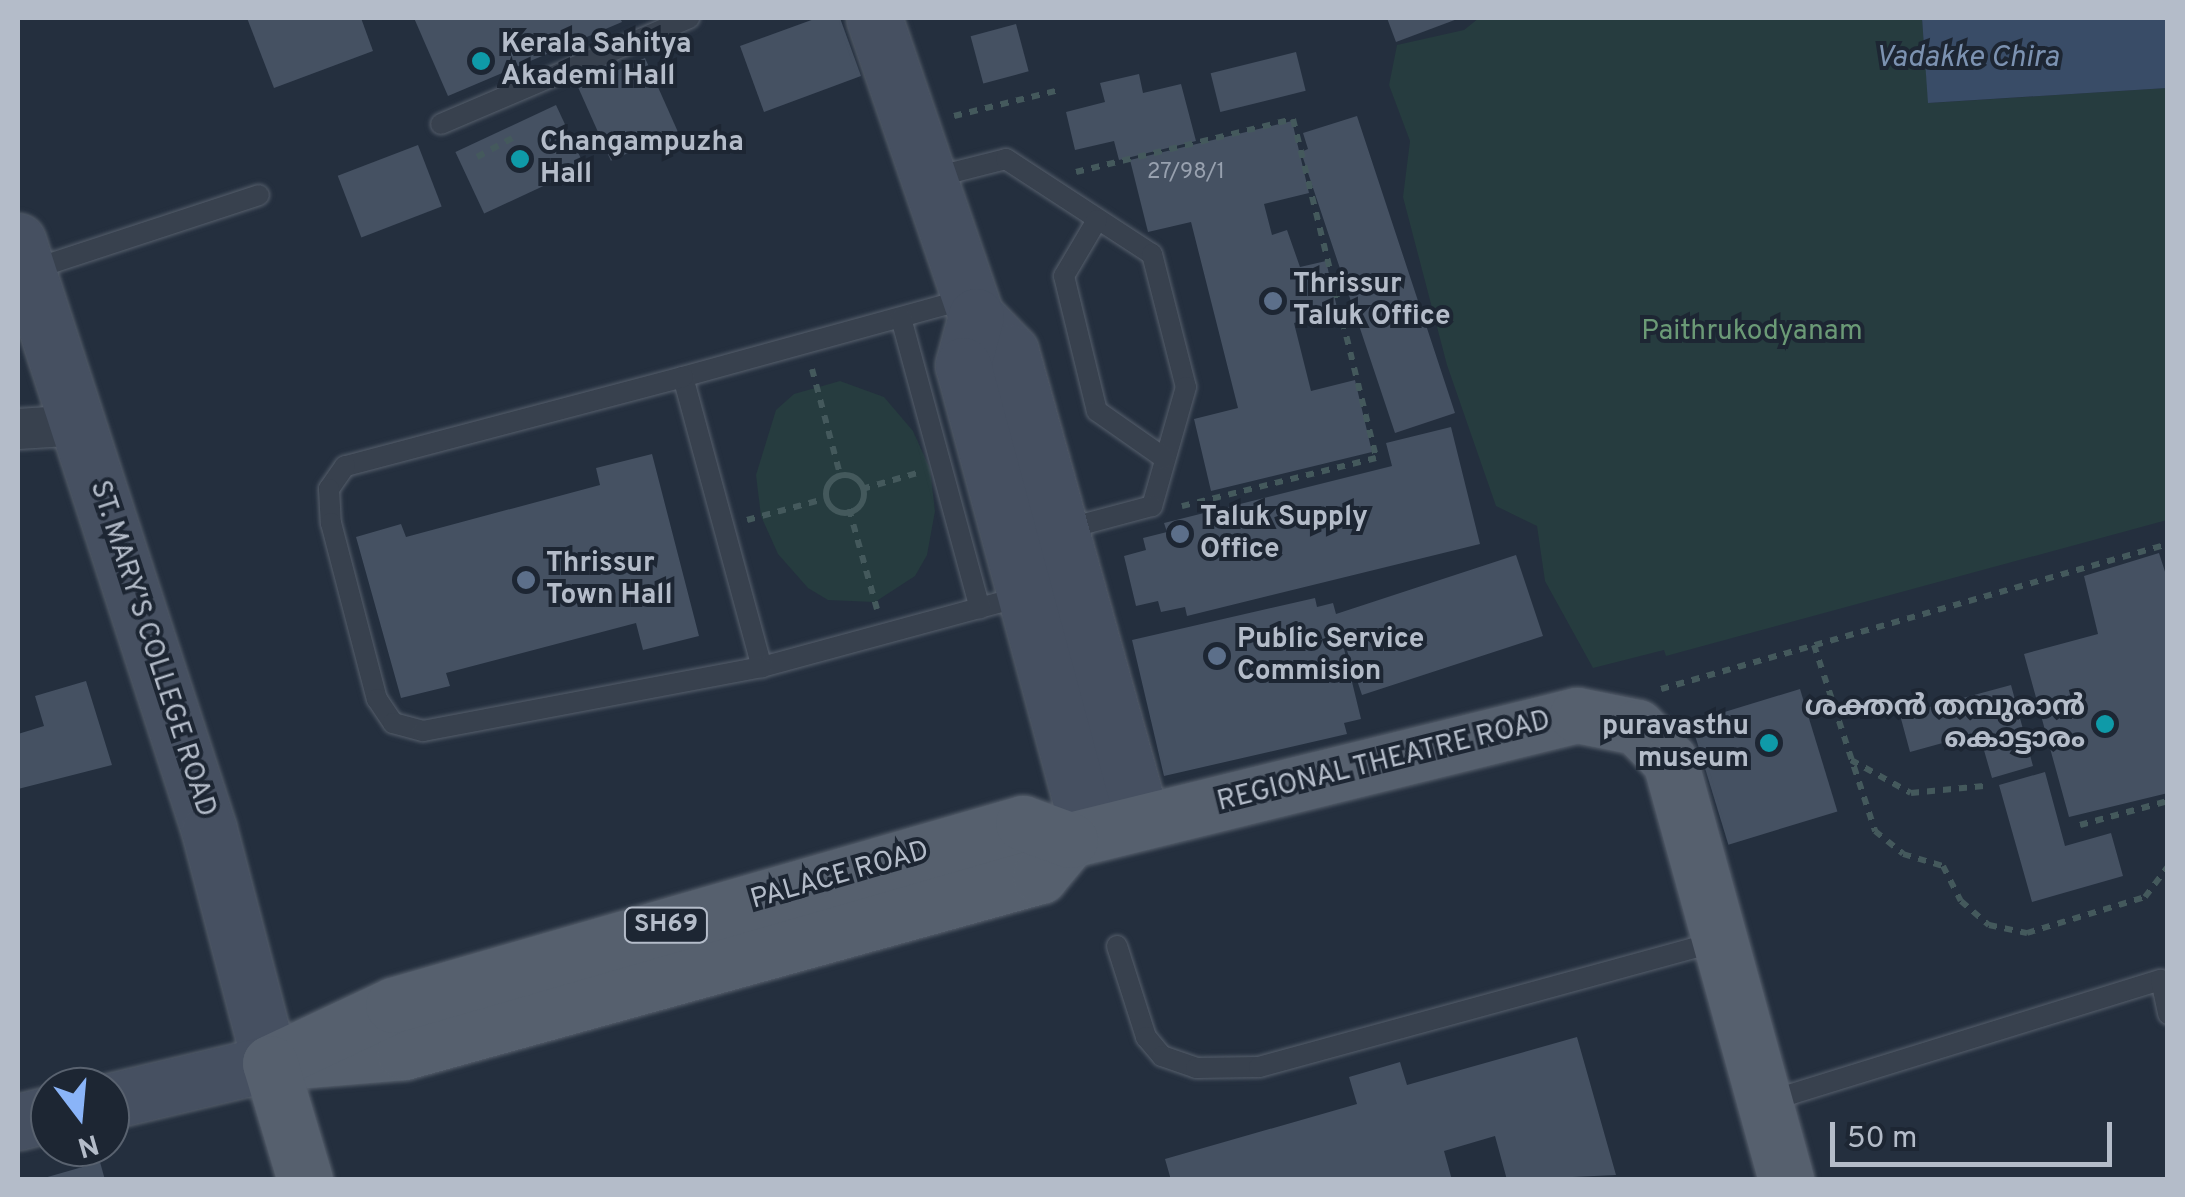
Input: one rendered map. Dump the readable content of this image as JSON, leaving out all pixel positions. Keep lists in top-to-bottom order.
{
  "streets": {
    "main road": [
      "ST. MARY'S COLLEGE ROAD",
      "REGIONAL THEATRE ROAD",
      "PALACE ROAD",
      "SH69"
    ]
  },
  "crossings": [
    ["ST. MARY'S COLLEGE ROAD", "PALACE ROAD"],
    ["REGIONAL THEATRE ROAD", "PALACE ROAD"]
  ],
  "water": ["Vadakke Chira"],
  "parks": ["Paithrukodyanam"],
  "places": [
    "Kerala Sahitya Akademi Hall",
    "Changampuzha Hall",
    "Thrissur Taluk Office",
    "Taluk Supply Office",
    "Thrissur Town Hall",
    "Public Service Commision",
    "ശക്തൻ തമ്പുരാൻ കൊട്ടാരം",
    "puravasthu museum"
  ],
  "house_numbers": ["27/98/1"],
  "scale_bar": "50 m",
  "north": "bottom"
}
